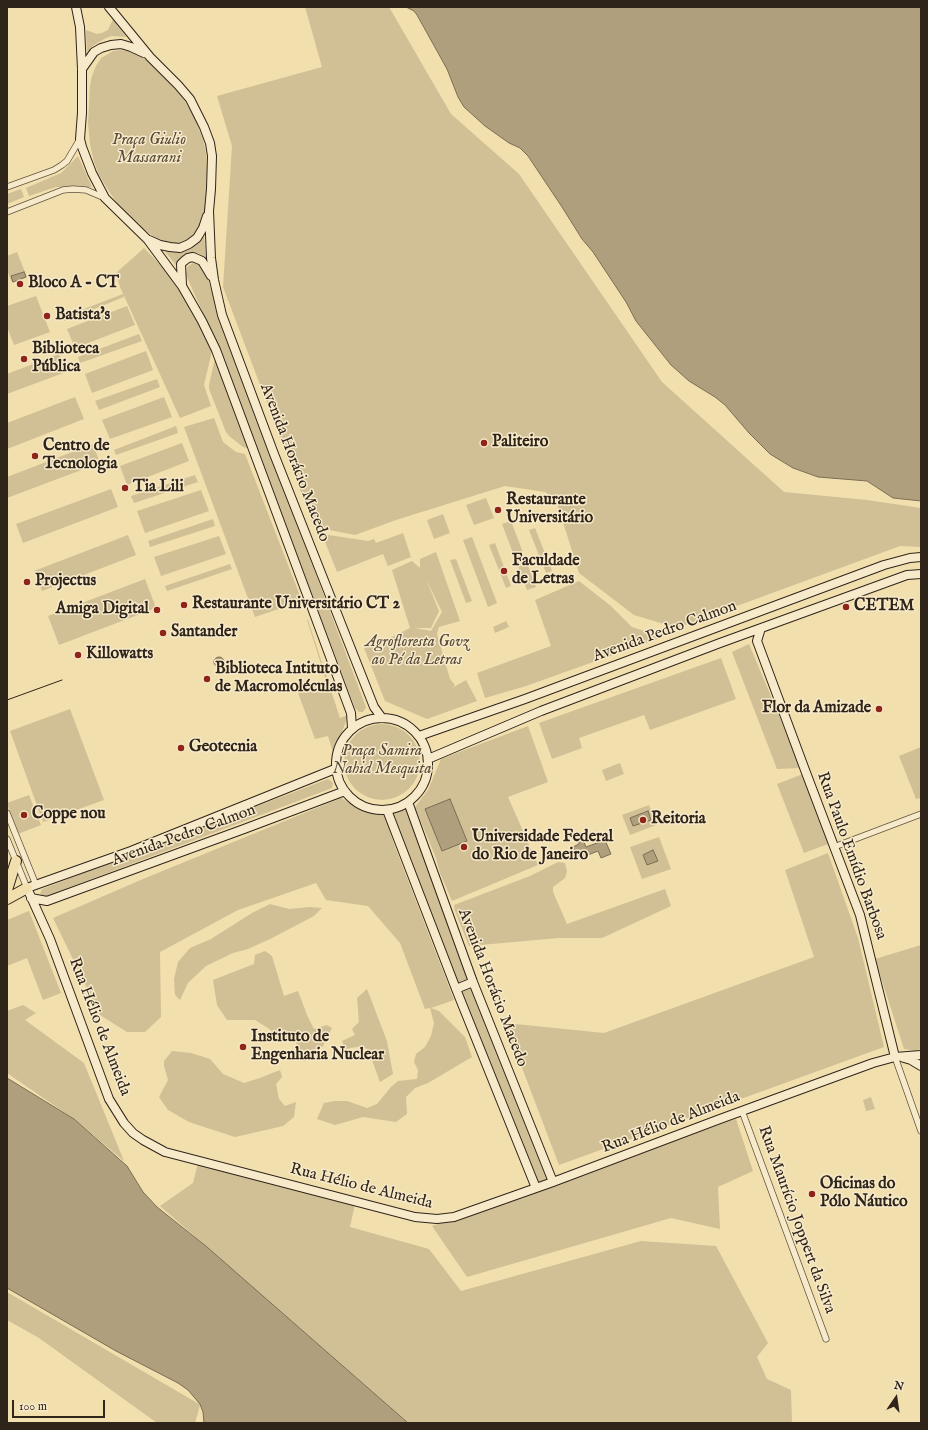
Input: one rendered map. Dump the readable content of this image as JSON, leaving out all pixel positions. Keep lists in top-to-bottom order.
{
  "streets": {
    "street": [
      "Avenida Horácio Macedo",
      "Avenida Pedro Calmon",
      "Rua Paulo Emídio Barbosa",
      "Rua Hélio de Almeida",
      "Rua Maurício Joppert da Silva"
    ]
  },
  "crossings": [
    ["Avenida Horácio Macedo", "Avenida Pedro Calmon"],
    ["Avenida Horácio Macedo", "Rua Hélio de Almeida"],
    ["Avenida Pedro Calmon", "Rua Hélio de Almeida"],
    ["Rua Paulo Emídio Barbosa", "Rua Hélio de Almeida"],
    ["Rua Hélio de Almeida", "Rua Maurício Joppert da Silva"]
  ],
  "parks": ["Praça Giulio Massarani", "Agrofloresta Govz ao Pé da Letras", "Praça Samira Nahid Mesquita"],
  "places": [
    "Bloco A - CT",
    "Batista's",
    "Biblioteca Pública",
    "Paliteiro",
    "Centro de Tecnologia",
    "Tia Lili",
    "Restaurante Universitário",
    "Faculdade de Letras",
    "Projectus",
    "Restaurante Universitário CT 2",
    "CETEM",
    "Amiga Digital",
    "Santander",
    "Killowatts",
    "Biblioteca Intituto de Macromoléculas",
    "Flor da Amizade",
    "Geotecnia",
    "Coppe nou",
    "Reitoria",
    "Universidade Federal do Rio de Janeiro",
    "Instituto de Engenharia Nuclear",
    "Oficinas do Pólo Náutico"
  ],
  "scale_bar": "100 m",
  "north": "top"
}
